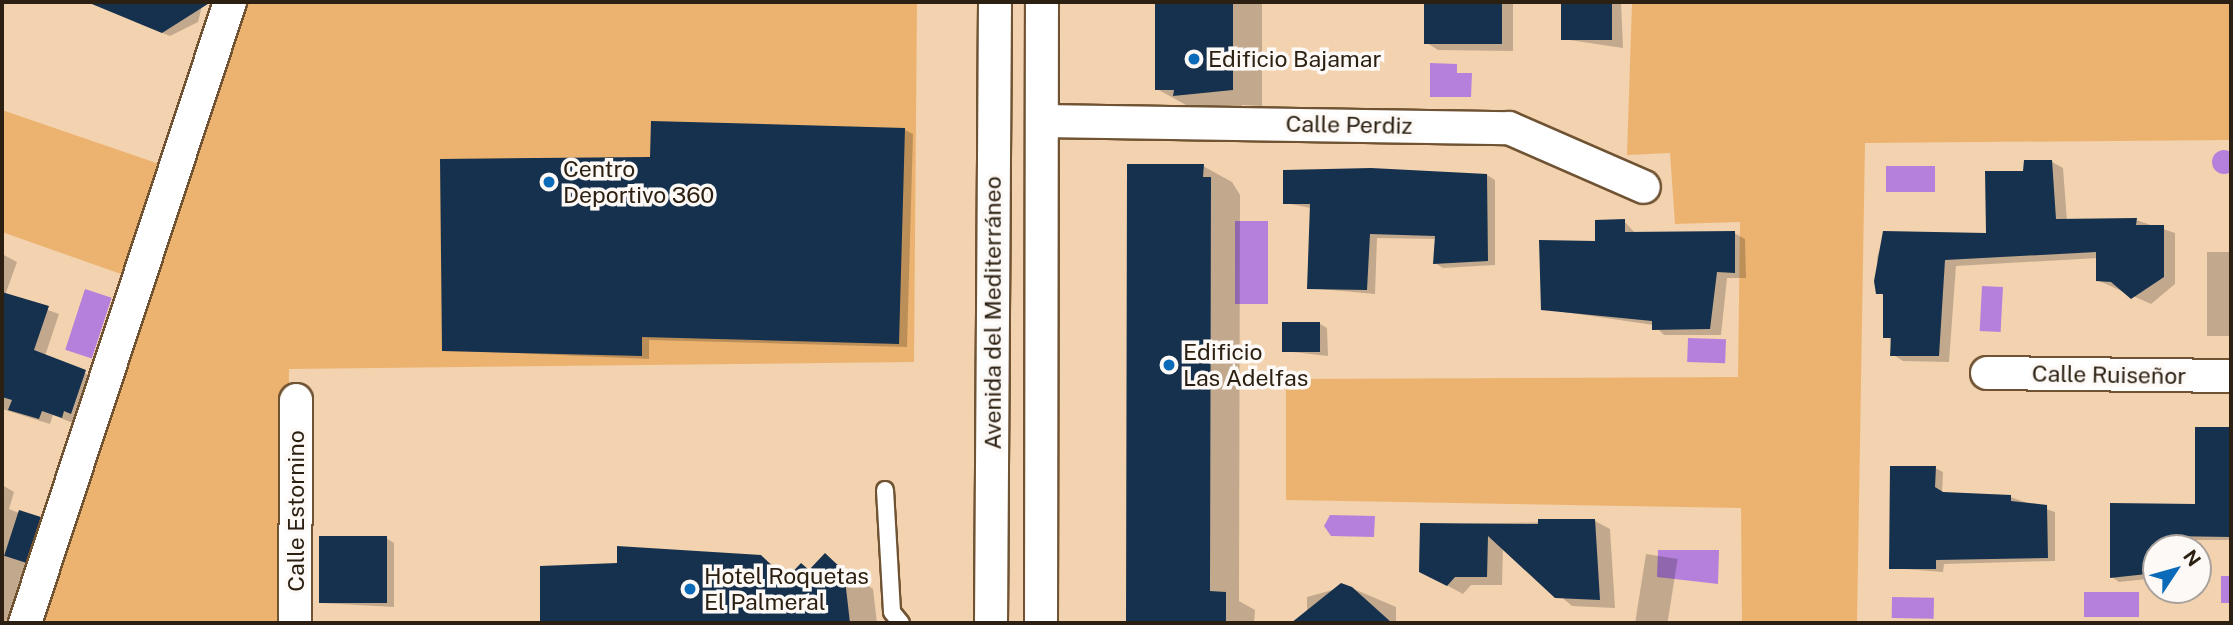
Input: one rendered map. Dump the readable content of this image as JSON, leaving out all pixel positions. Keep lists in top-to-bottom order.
{
  "streets": {
    "street": [
      "Calle Perdiz",
      "Avenida del Mediterráneo",
      "Calle Ruiseñor",
      "Calle Estornino"
    ]
  },
  "places": [
    "Edificio Bajamar",
    "Centro Deportivo 360",
    "Edificio Las Adelfas",
    "Hotel Roquetas El Palmeral"
  ],
  "north": "top right"
}
